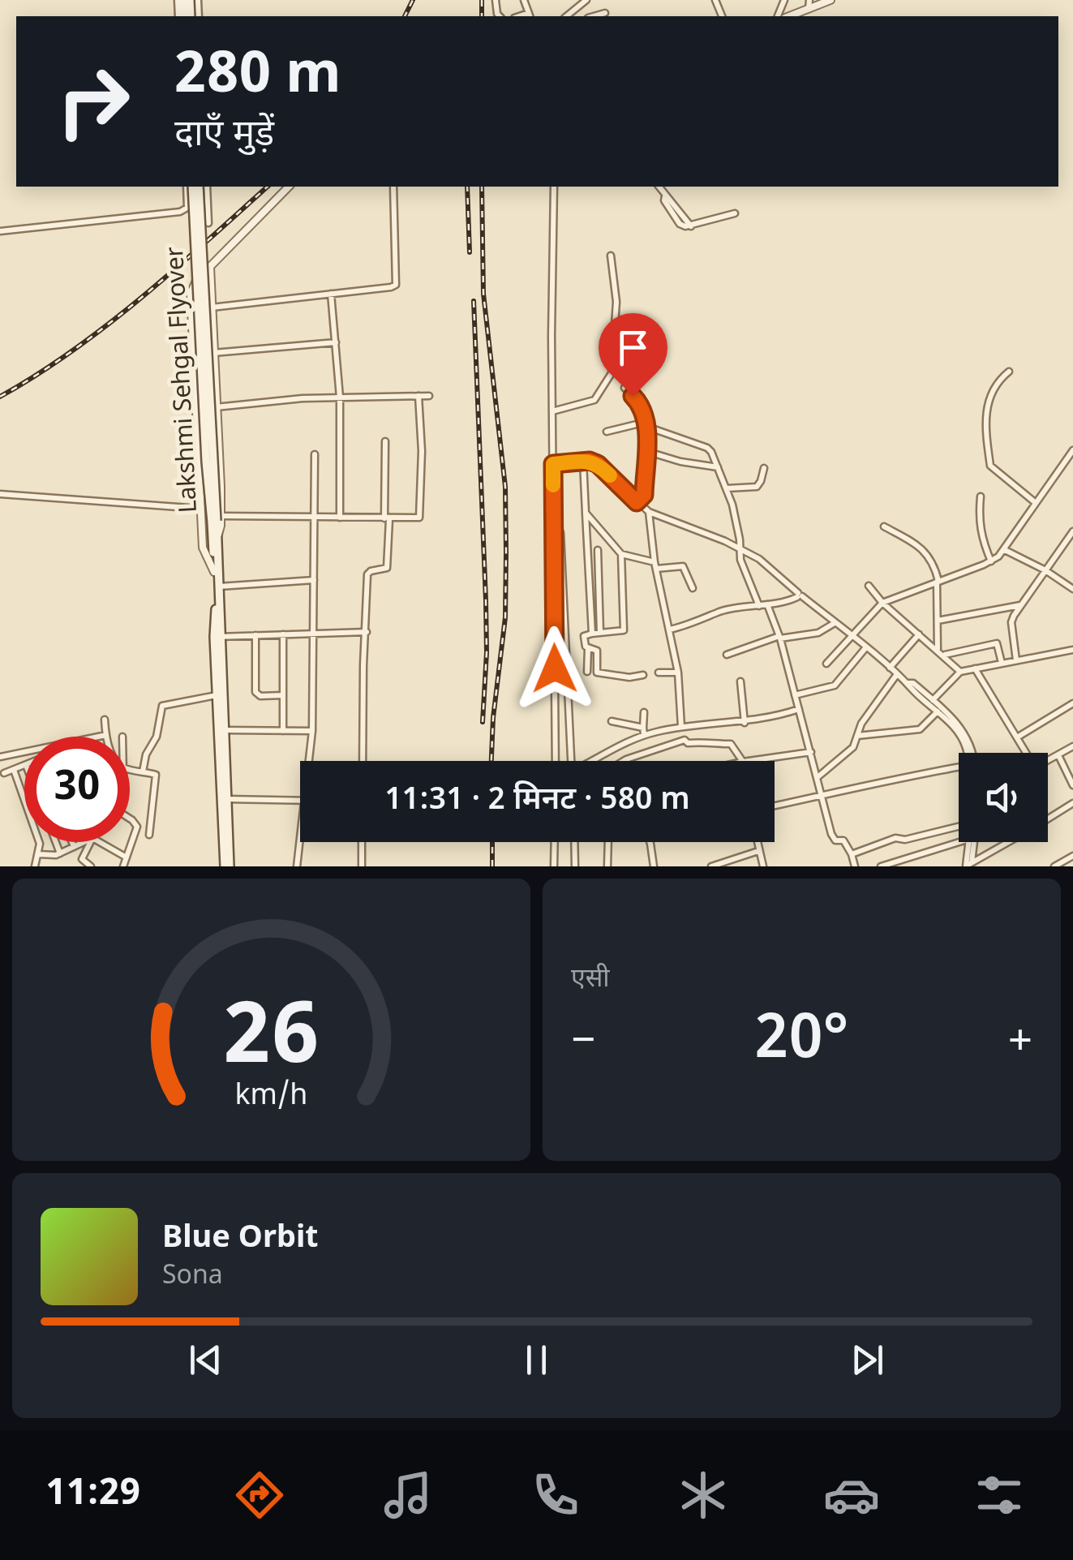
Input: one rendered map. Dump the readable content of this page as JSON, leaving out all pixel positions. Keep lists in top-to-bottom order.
{
  "streets": {
    "main road": ["Lakshmi Sehgal Flyover"]
  },
  "page": {
    "turn": ["280 m", "दाएँ मुड़ें"],
    "limit": "30",
    "trip": "11:31 · 2 मिनट · 580 m",
    "tile": "एसी",
    "heat": ["−", "20°", "+"],
    "song": ["Blue Orbit", "Sona"],
    "tabs": "11:29",
    "gauge": ["26", "km/h"]
  }
}
